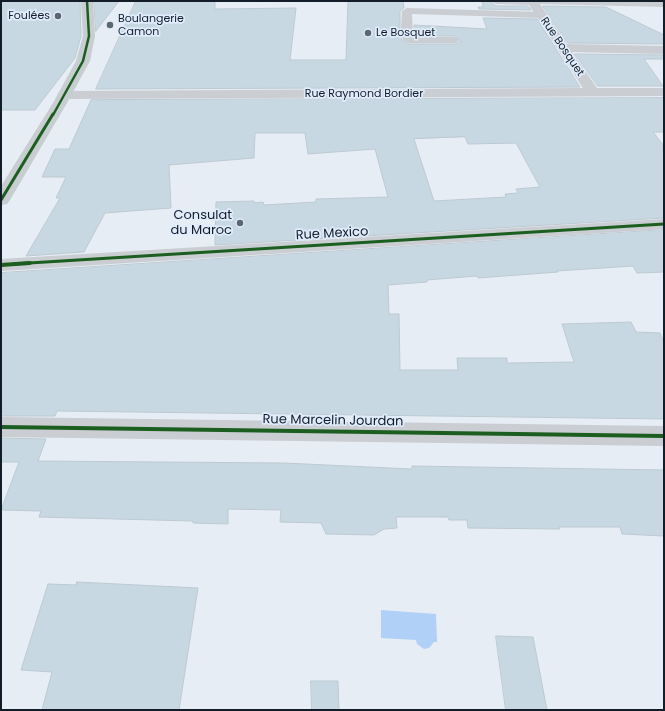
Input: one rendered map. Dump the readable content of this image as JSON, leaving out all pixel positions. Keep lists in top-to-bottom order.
{
  "streets": {
    "street": [
      "Rue Bosquet",
      "Rue Raymond Bordier",
      "Rue Mexico",
      "Rue Marcelin Jourdan"
    ]
  },
  "crossings": [
    ["Rue Bosquet", "Rue Raymond Bordier"]
  ],
  "places": [
    "Foulées",
    "Boulangerie Camon",
    "Le Bosquet",
    "Consulat du Maroc"
  ]
}
